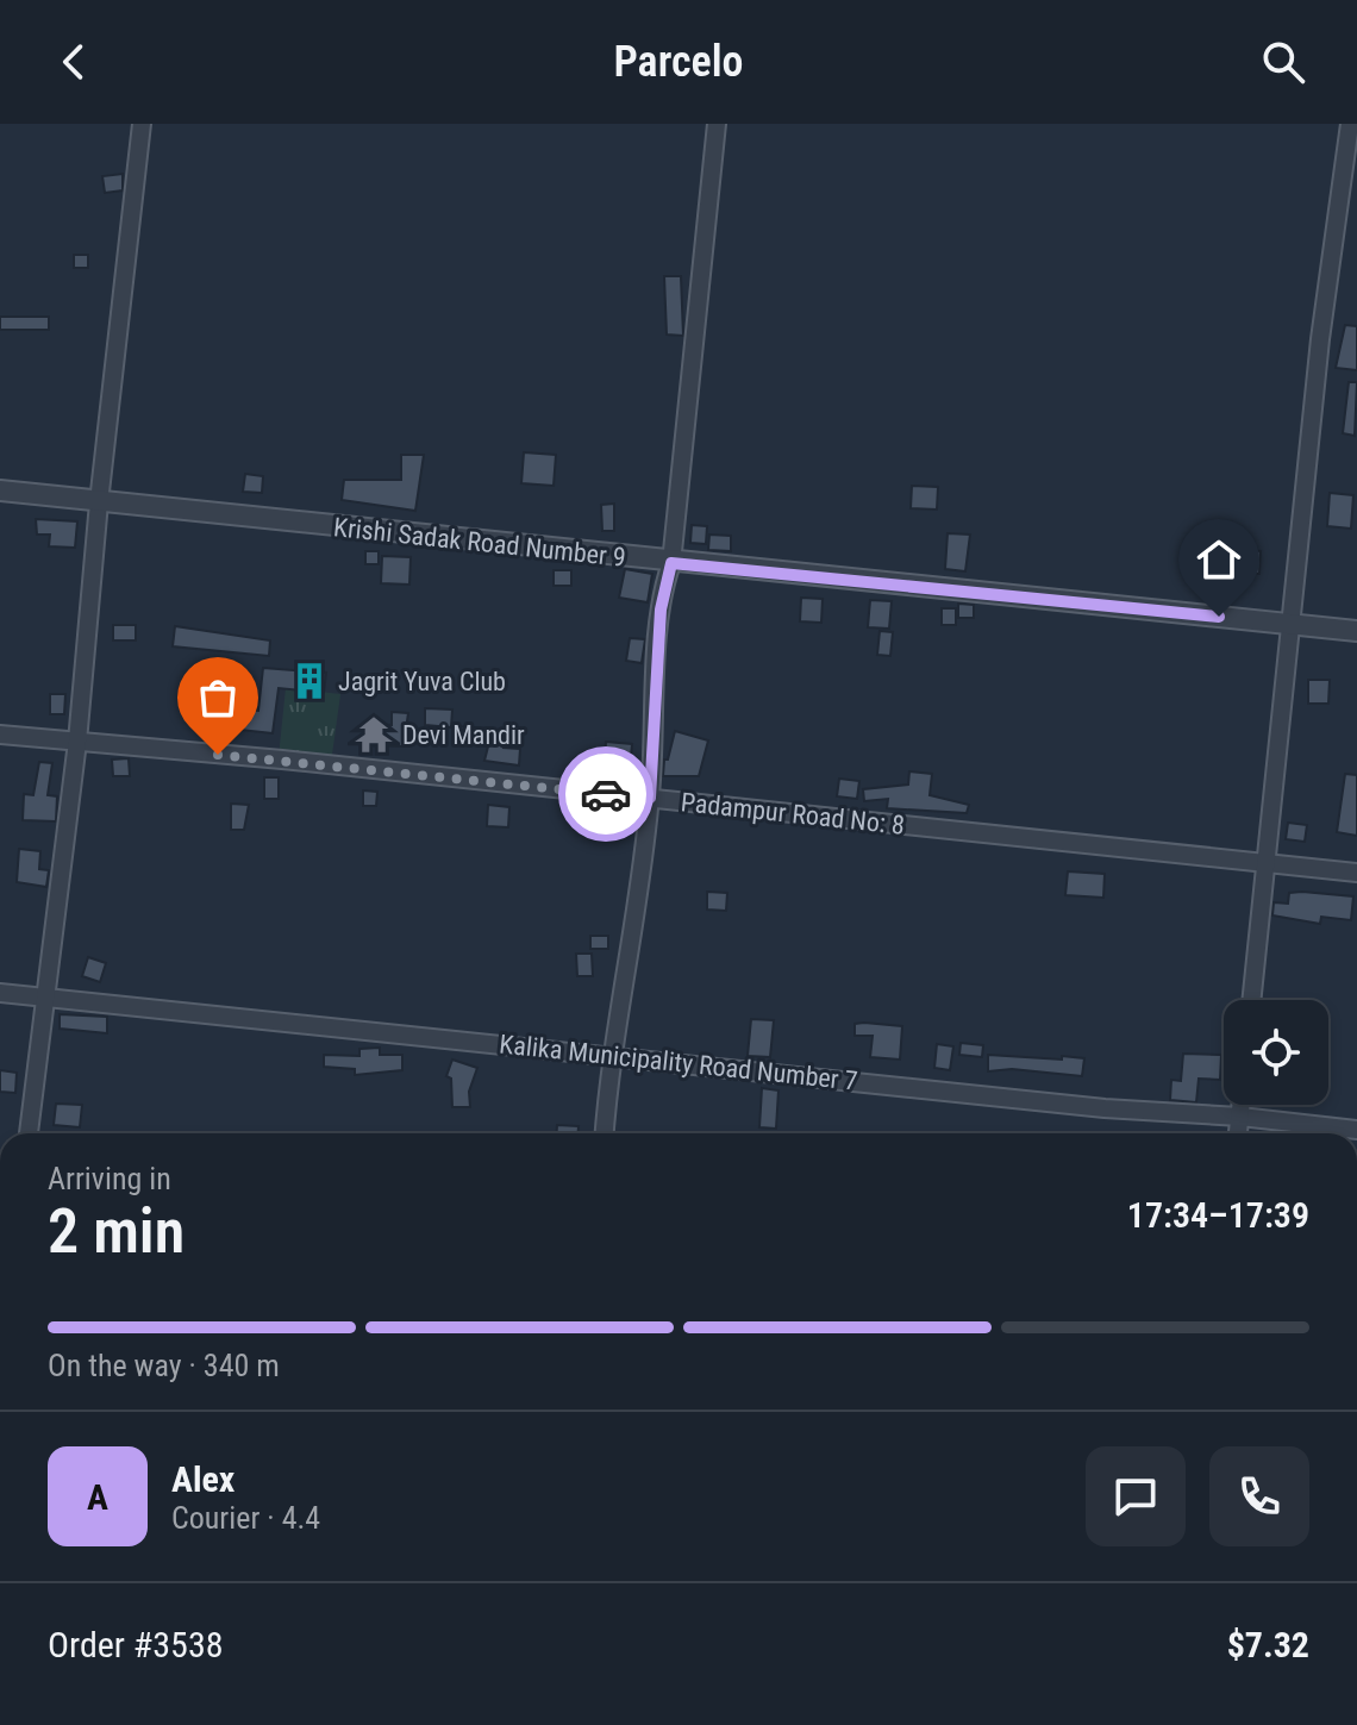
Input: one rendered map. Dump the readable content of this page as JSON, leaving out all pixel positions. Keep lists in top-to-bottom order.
{
  "streets": {
    "street": ["Krishi Sadak Road Number 9", "Padampur Road No: 8", "Kalika Municipality Road Number 7"]
  },
  "places": {
    "building": ["Jagrit Yuva Club"],
    "temple": ["Devi Mandir"]
  },
  "page": {
    "header": "Parcelo",
    "heading": ["2 min", "Arriving in", "17:34–17:39"],
    "panel": [
      "Alex",
      "Courier · 4.4",
      "Order #3538",
      "$7.32"
    ],
    "bar": "On the way · 340 m",
    "round": "A"
  }
}
